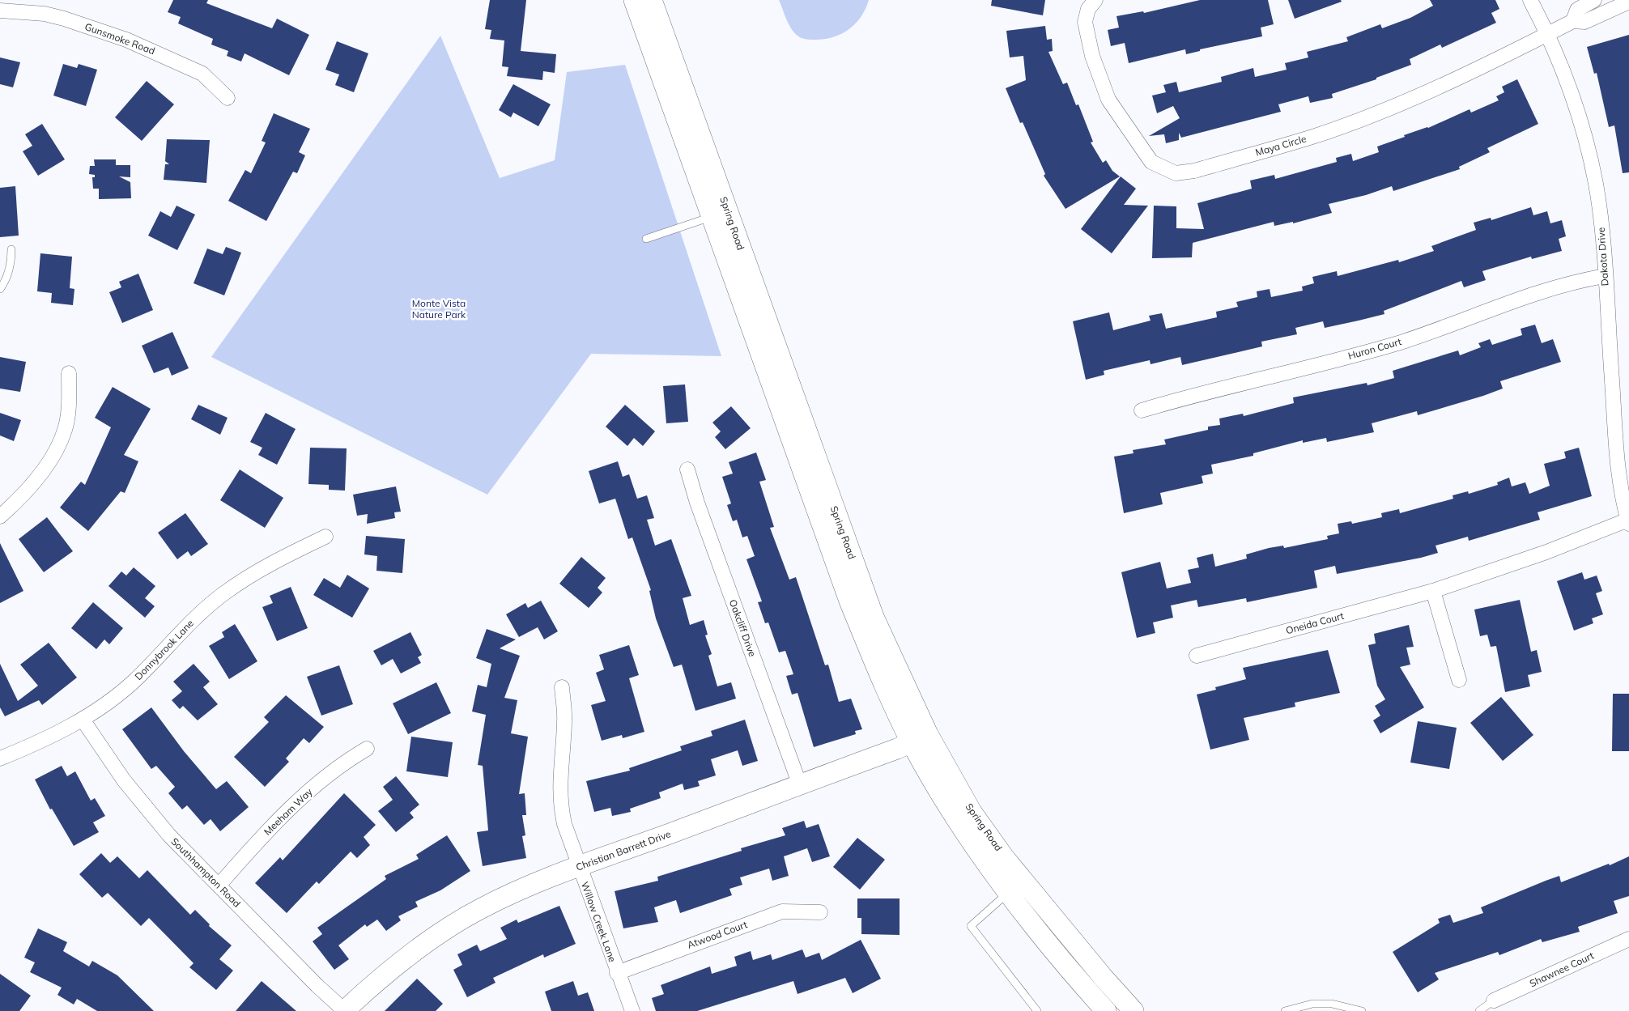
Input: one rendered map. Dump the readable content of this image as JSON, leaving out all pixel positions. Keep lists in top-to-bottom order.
{
  "streets": {
    "main road": ["Spring Road", "Christian Barrett Drive"],
    "street": [
      "Gunsmoke Road",
      "Maya Circle",
      "Dakota Drive",
      "Huron Court",
      "Oneida Court",
      "Oakcliff Drive",
      "Donnybrook Lane",
      "Meeham Way",
      "Southhampton Road",
      "Willow Creek Lane",
      "Atwood Court",
      "Shawnee Court"
    ]
  },
  "crossings": [
    ["Maya Circle", "Dakota Drive"],
    ["Spring Road", "Christian Barrett Drive"],
    ["Dakota Drive", "Huron Court"],
    ["Dakota Drive", "Oneida Court"],
    ["Oakcliff Drive", "Christian Barrett Drive"],
    ["Donnybrook Lane", "Southhampton Road"],
    ["Meeham Way", "Southhampton Road"],
    ["Christian Barrett Drive", "Southhampton Road"],
    ["Christian Barrett Drive", "Willow Creek Lane"],
    ["Willow Creek Lane", "Atwood Court"]
  ],
  "parks": ["Monte Vista Nature Park"]
}
